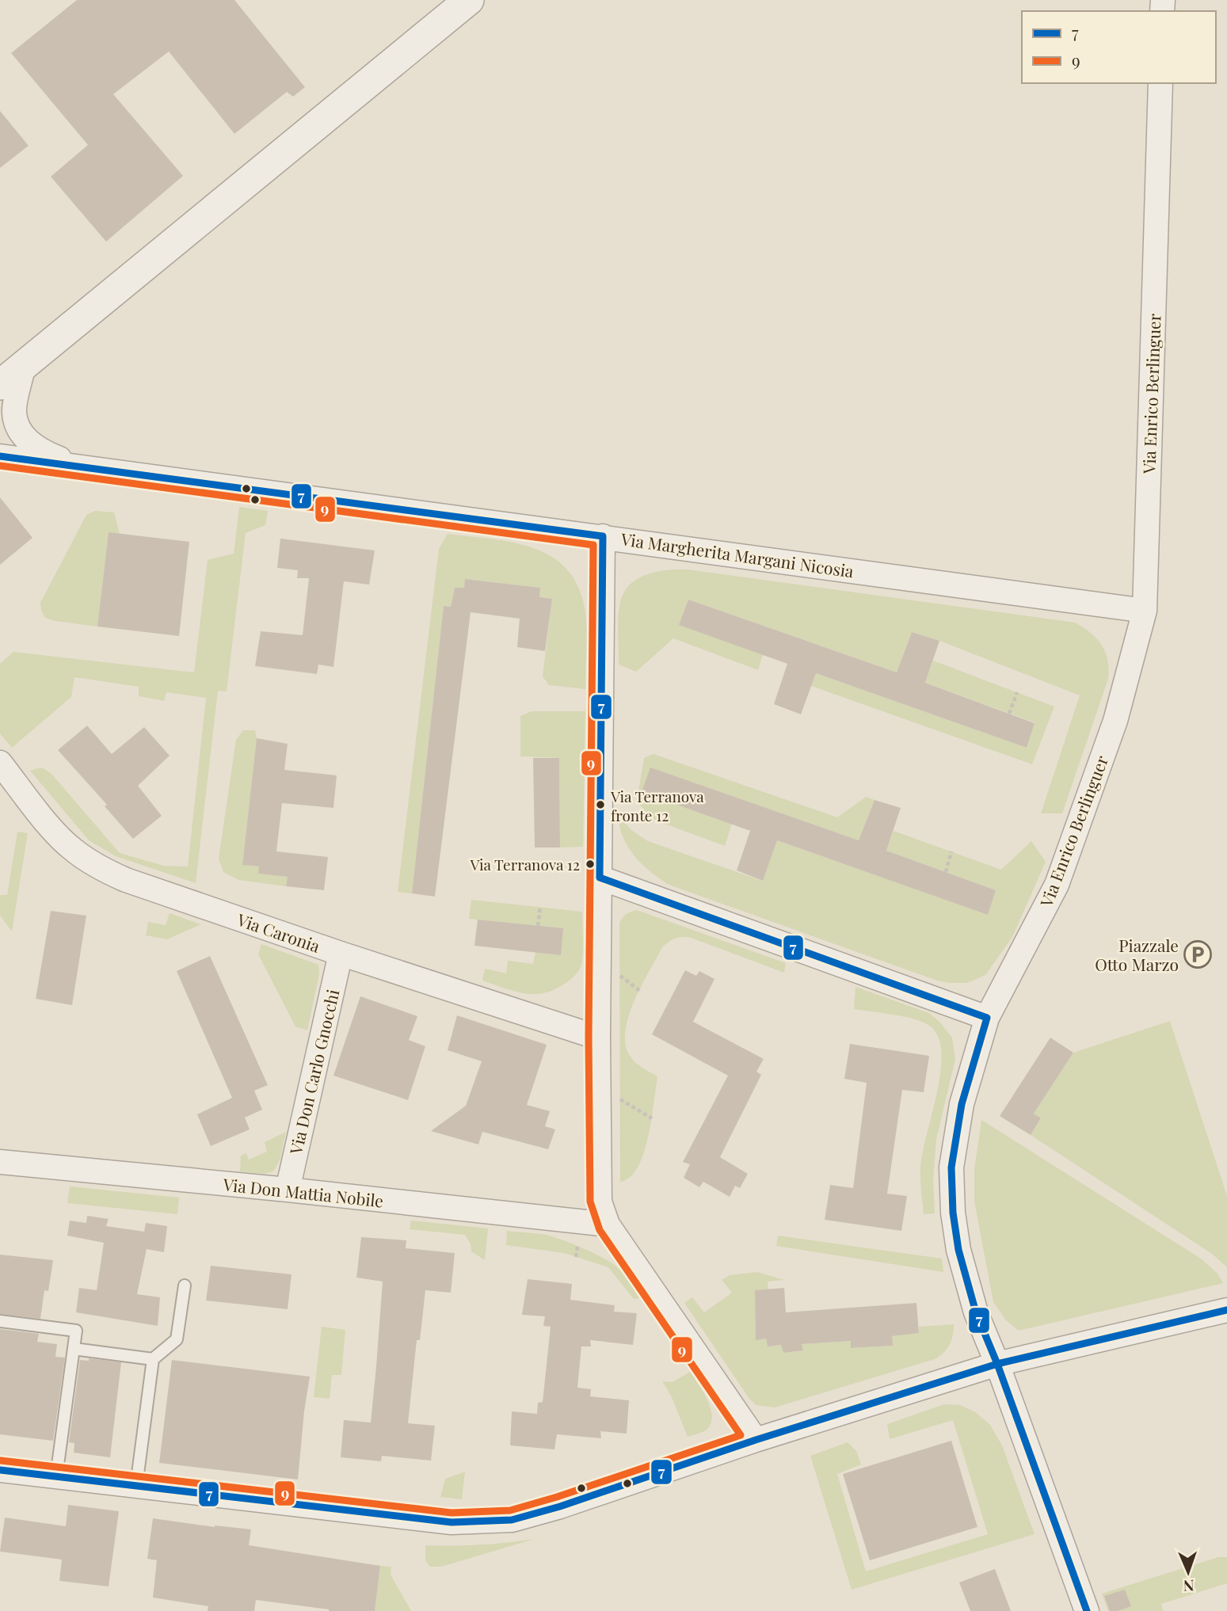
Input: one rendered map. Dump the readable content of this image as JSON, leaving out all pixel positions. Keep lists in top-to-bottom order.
{
  "streets": {
    "street": [
      "Via Enrico Berlinguer",
      "Via Margherita Margani Nicosia",
      "Via Caronia",
      "Via Don Carlo Gnocchi",
      "Via Don Mattia Nobile"
    ]
  },
  "crossings": [
    ["Via Enrico Berlinguer", "Via Margherita Margani Nicosia"],
    ["Via Caronia", "Via Don Carlo Gnocchi"],
    ["Via Don Carlo Gnocchi", "Via Don Mattia Nobile"]
  ],
  "places": {
    "other": ["Via Terranova fronte 12", "Via Terranova 12"],
    "parking": ["Piazzale Otto Marzo"]
  },
  "lines": ["transit line 7", "transit line 9"],
  "legend": ["7", "9"],
  "north": "bottom"
}
